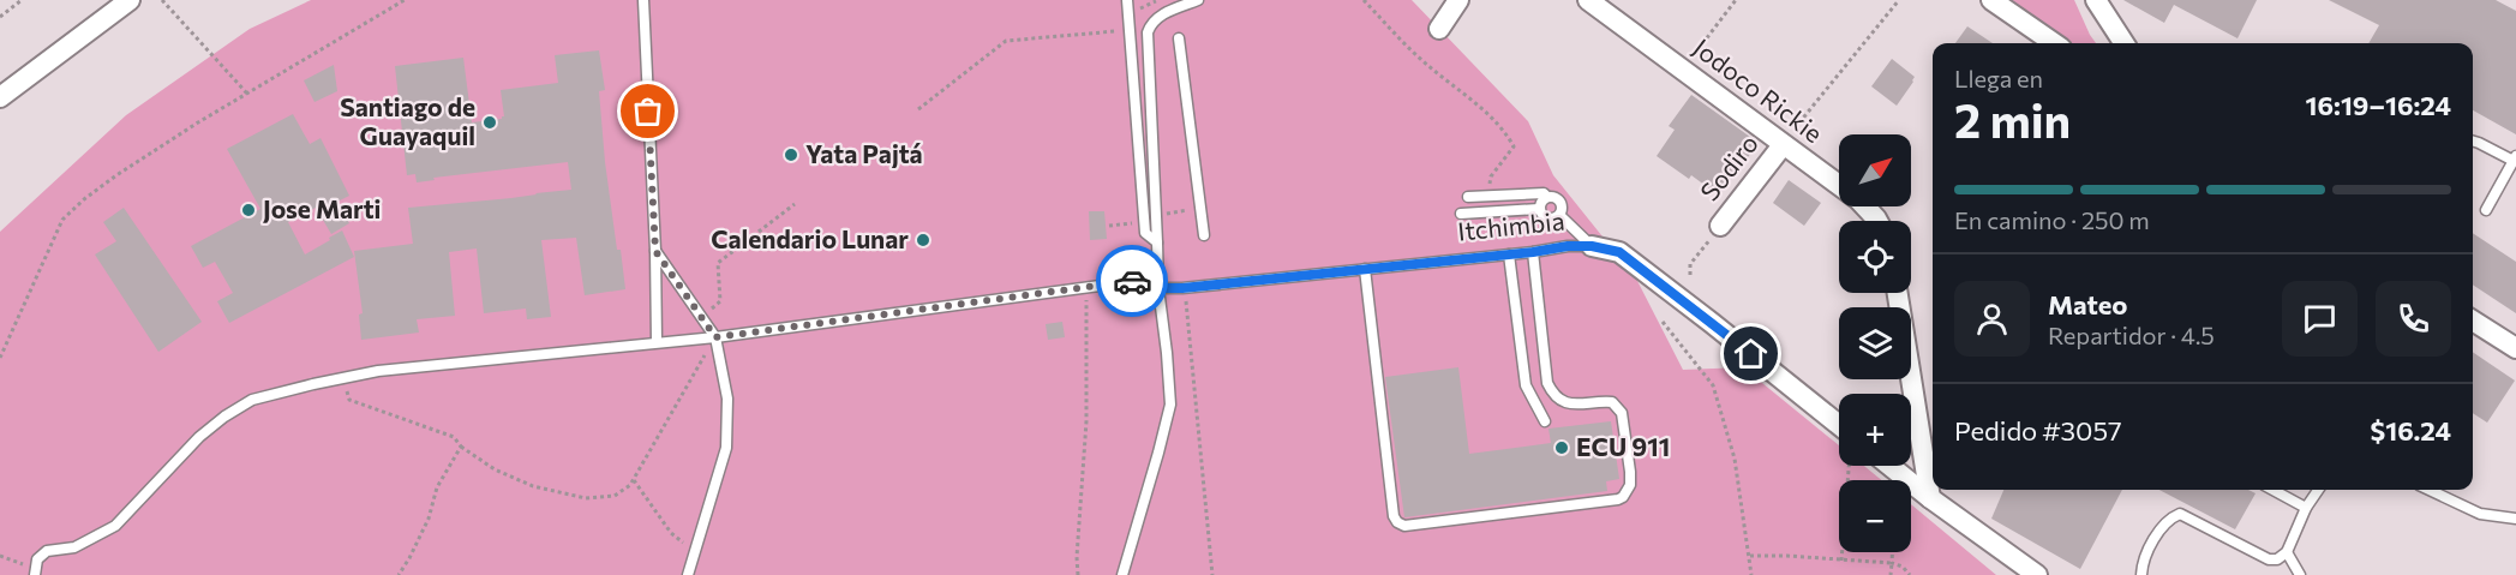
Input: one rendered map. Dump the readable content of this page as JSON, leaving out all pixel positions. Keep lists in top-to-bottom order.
{
  "streets": {
    "street": ["Jodoco Rickie", "Sodiro", "Itchimbia"]
  },
  "crossings": [
    ["Jodoco Rickie", "Sodiro"]
  ],
  "places": [
    "Santiago de Guayaquil",
    "Yata Pajtá",
    "Jose Marti",
    "Calendario Lunar",
    "ECU 911"
  ],
  "north": "top right",
  "page": {
    "heading": ["2 min", "Llega en", "16:19–16:24"],
    "panel": [
      "Mateo",
      "Repartidor · 4.5",
      "Pedido #3057",
      "$16.24"
    ],
    "map_buttons": ["+", "−"],
    "bar": "En camino · 250 m"
  }
}
